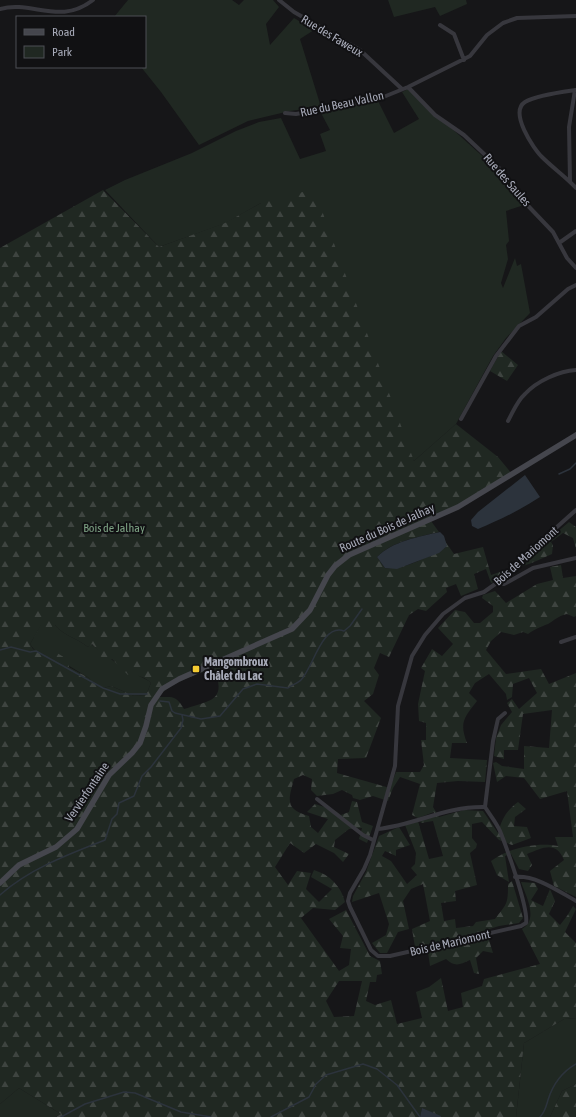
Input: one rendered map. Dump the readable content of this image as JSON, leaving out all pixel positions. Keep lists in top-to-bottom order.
{
  "streets": {
    "main road": ["Route du Bois de Jalhay", "Vervierfontaine"],
    "street": [
      "Rue des Faweux",
      "Rue du Beau Vallon",
      "Rue des Saules",
      "Bois de Mariomont"
    ]
  },
  "crossings": [
    ["Rue des Faweux", "Rue du Beau Vallon"],
    ["Rue du Beau Vallon", "Rue des Saules"],
    ["Route du Bois de Jalhay", "Vervierfontaine"]
  ],
  "parks": ["Bois de Jalhay"],
  "places": {
    "transit": ["Mangombroux Châlet du Lac"]
  },
  "legend": ["Road", "Park"]
}
